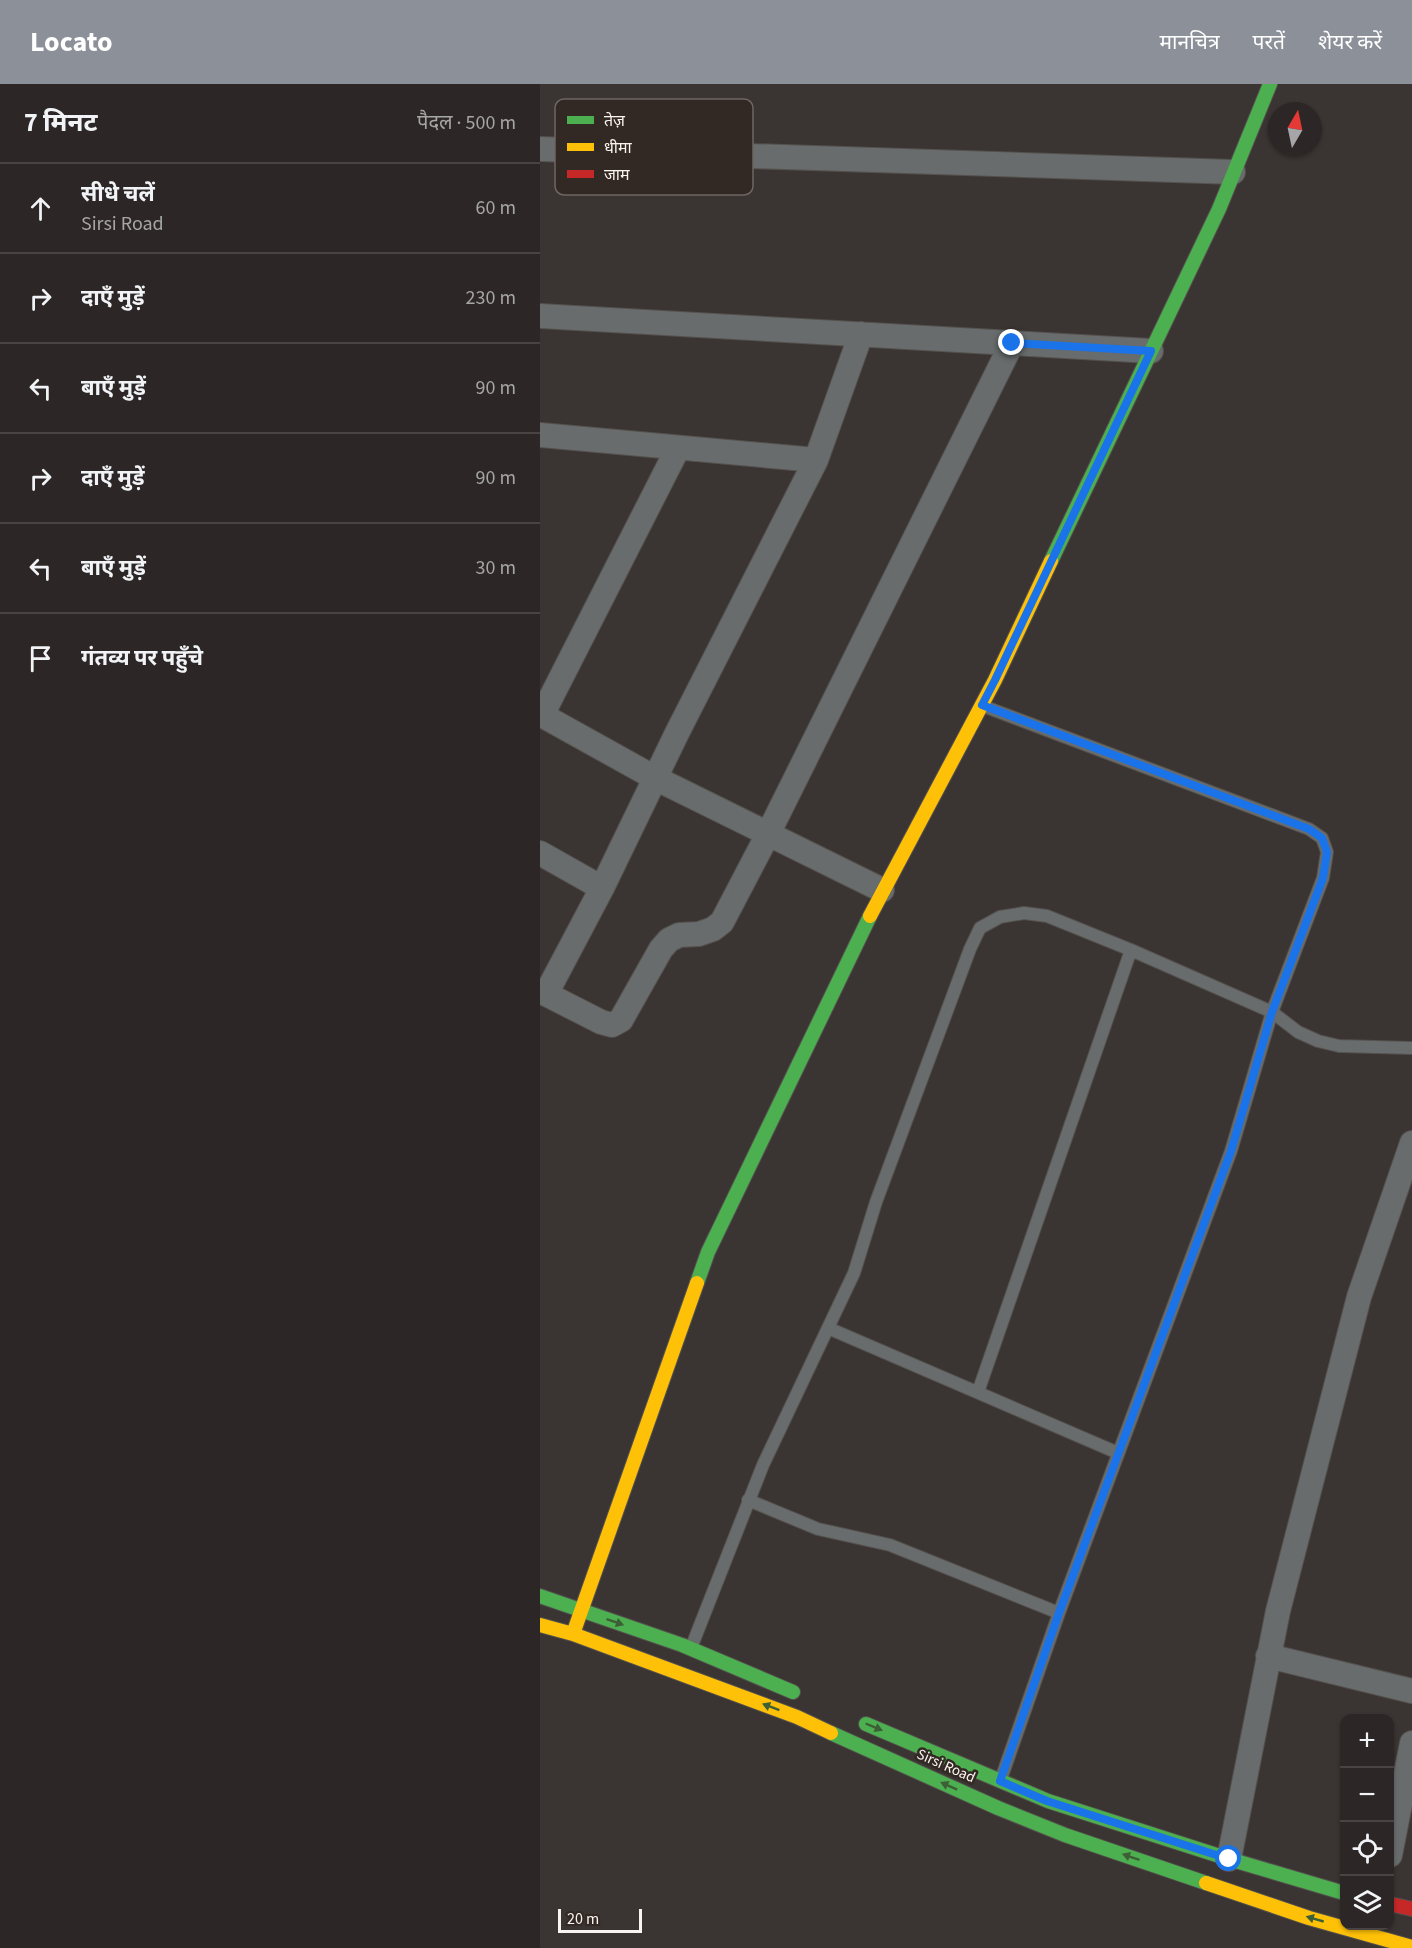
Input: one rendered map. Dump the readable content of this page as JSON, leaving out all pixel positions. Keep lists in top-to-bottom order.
{
  "streets": {
    "main road": ["Sirsi Road"]
  },
  "legend": ["तेज़", "धीमा", "जाम"],
  "scale_bar": "20 m",
  "north": "top",
  "page": {
    "header": "Locato",
    "nav": ["मानचित्र", "परतें", "शेयर करें"],
    "heading": ["7 मिनट", "पैदल · 500 m"],
    "list": [
      ["सीधे चलें", "Sirsi Road", "60 m"],
      ["दाएँ मुड़ें", "230 m"],
      ["बाएँ मुड़ें", "90 m"],
      ["दाएँ मुड़ें", "90 m"],
      ["बाएँ मुड़ें", "30 m"],
      "गंतव्य पर पहुँचे"
    ],
    "map_buttons": ["+", "−"],
    "scale": "20 m"
  }
}
